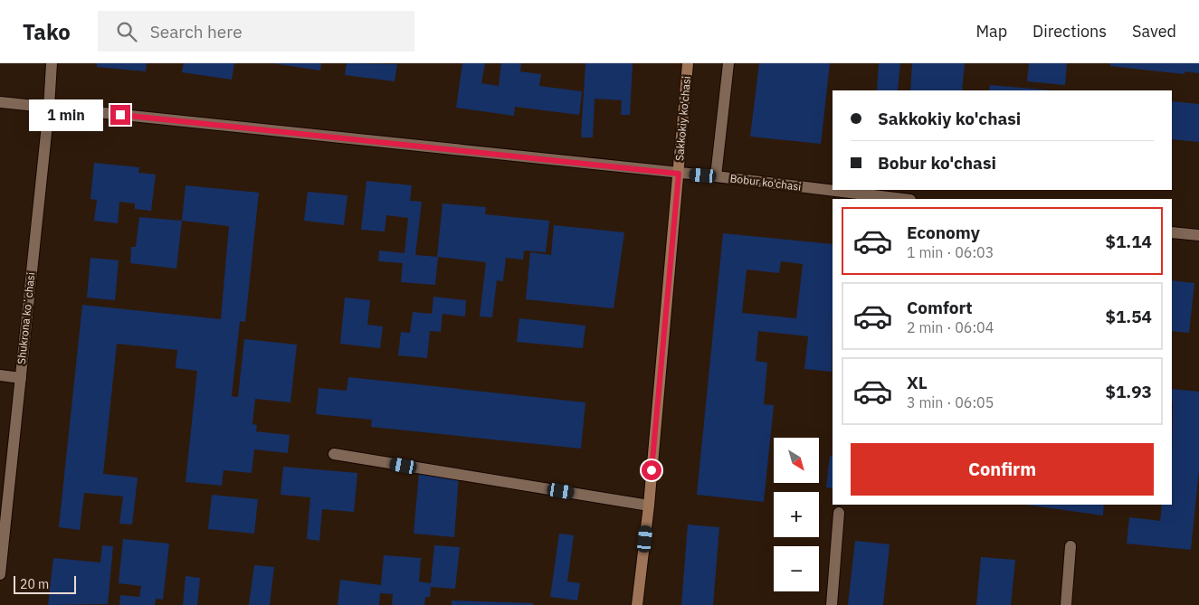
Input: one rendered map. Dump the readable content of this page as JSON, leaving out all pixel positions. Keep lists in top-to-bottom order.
{
  "streets": {
    "street": ["Sakkokiy ko'chasi", "Bobur ko'chasi", "Shukrona koʻchasi"]
  },
  "crossings": [
    ["Sakkokiy ko'chasi", "Bobur ko'chasi"],
    ["Bobur ko'chasi", "Shukrona koʻchasi"]
  ],
  "scale_bar": "20 m",
  "north": "bottom right",
  "page": {
    "header": "Tako",
    "search": "Search here",
    "nav": ["Map", "Directions", "Saved"],
    "banner": ["Sakkokiy ko'chasi", "Bobur ko'chasi"],
    "bubble": "1 min",
    "list": [
      {
        "name": "Economy",
        "note": "1 min · 06:03",
        "value": "$1.14"
      },
      {
        "name": "Comfort",
        "note": "2 min · 06:04",
        "value": "$1.54"
      },
      {
        "name": "XL",
        "note": "3 min · 06:05",
        "value": "$1.93"
      }
    ],
    "buttons": "Confirm",
    "map_buttons": ["+", "−"],
    "scale": "20 m"
  }
}
